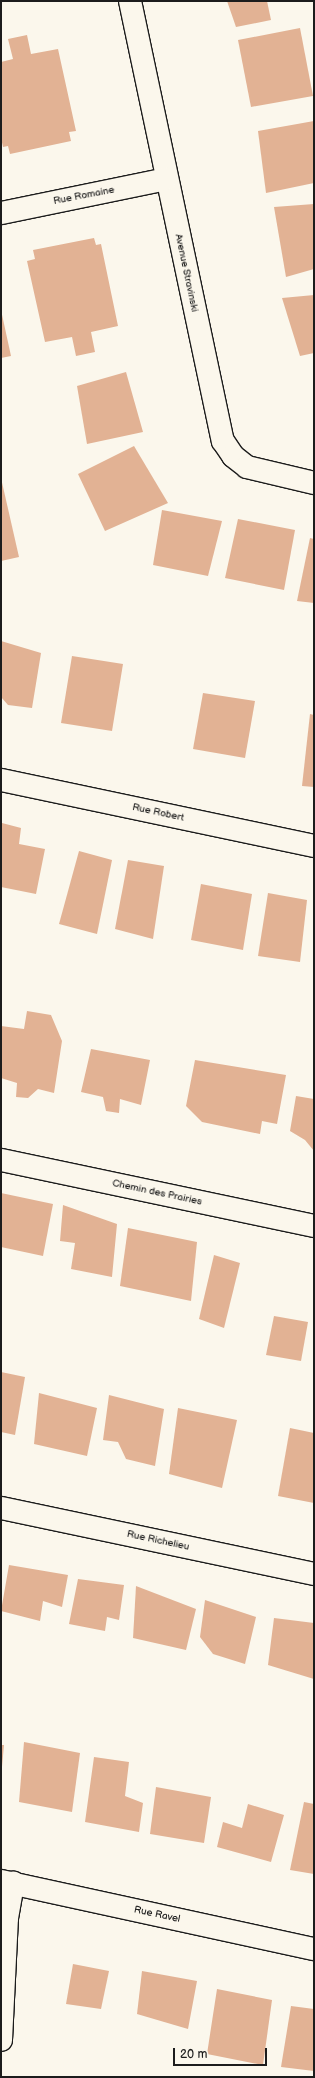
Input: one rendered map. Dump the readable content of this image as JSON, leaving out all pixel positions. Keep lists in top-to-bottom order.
{
  "streets": {
    "street": [
      "Rue Romaine",
      "Avenue Stravinski",
      "Rue Robert",
      "Chemin des Prairies",
      "Rue Richelieu",
      "Rue Ravel"
    ]
  },
  "crossings": [
    ["Rue Romaine", "Avenue Stravinski"]
  ],
  "scale_bar": "20 m"
}
